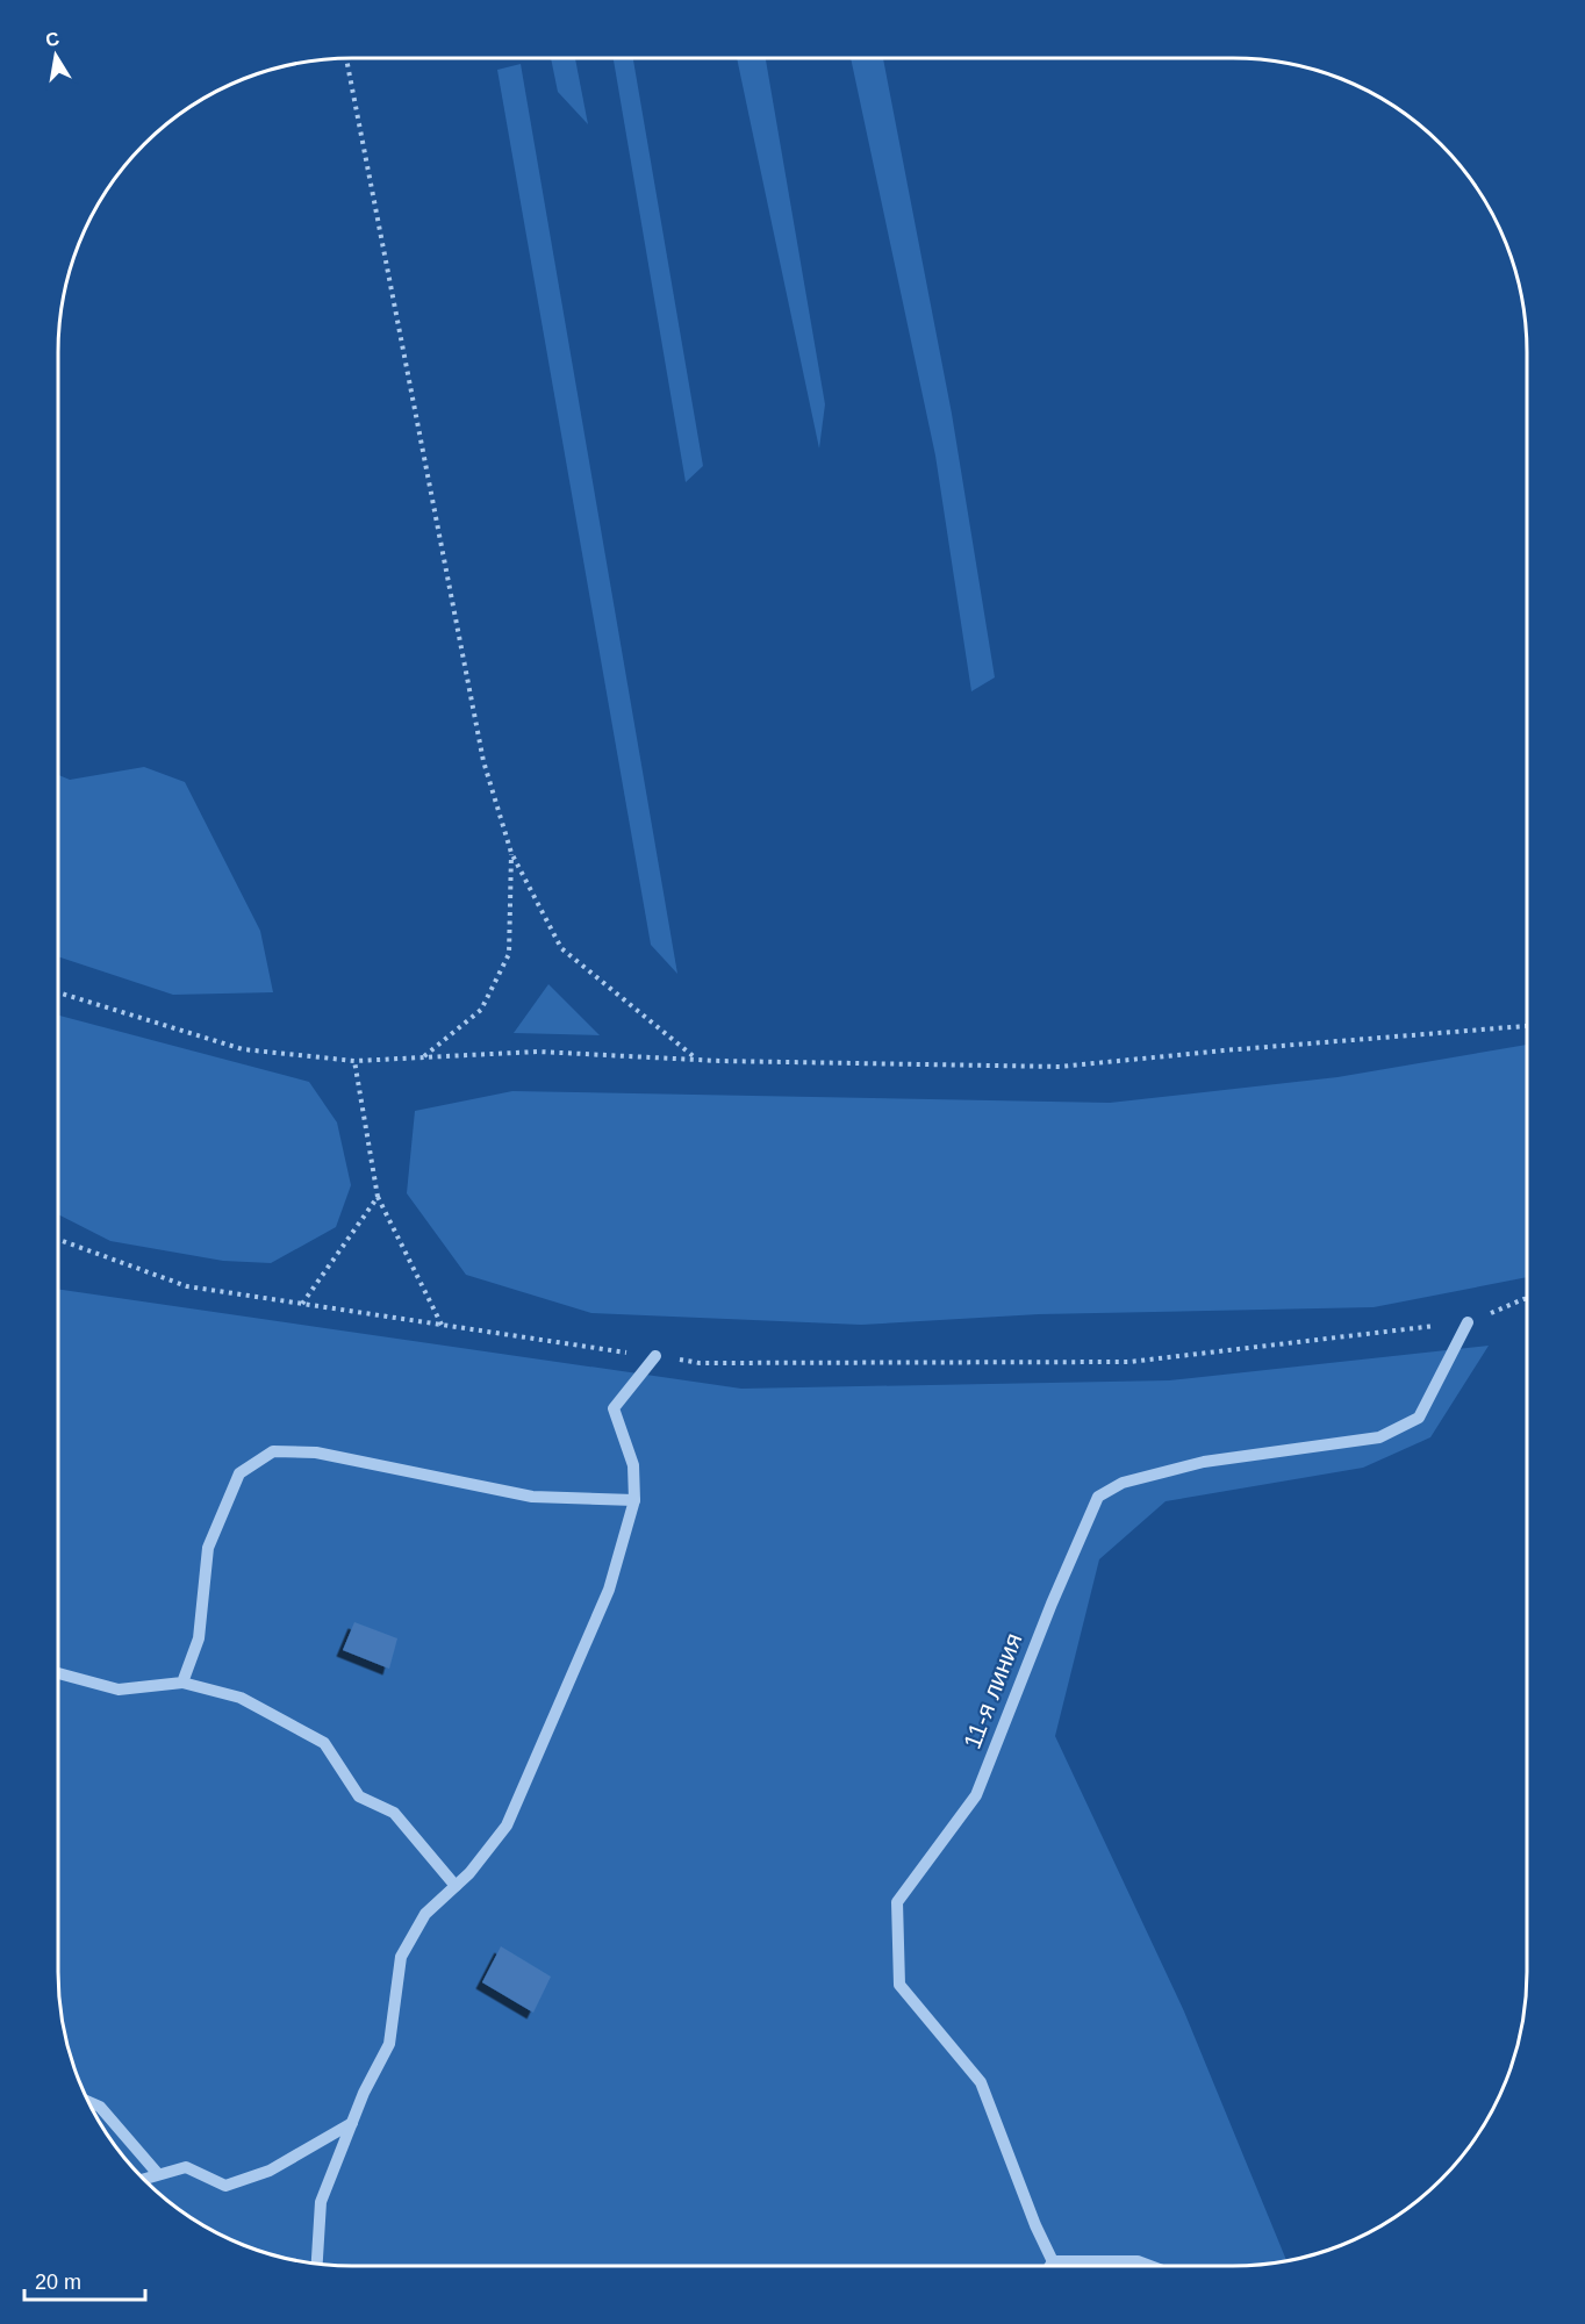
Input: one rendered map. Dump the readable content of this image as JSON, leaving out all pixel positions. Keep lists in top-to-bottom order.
{
  "streets": {
    "lane": ["11-я линия"]
  },
  "scale_bar": "20 m",
  "north": "top"
}
